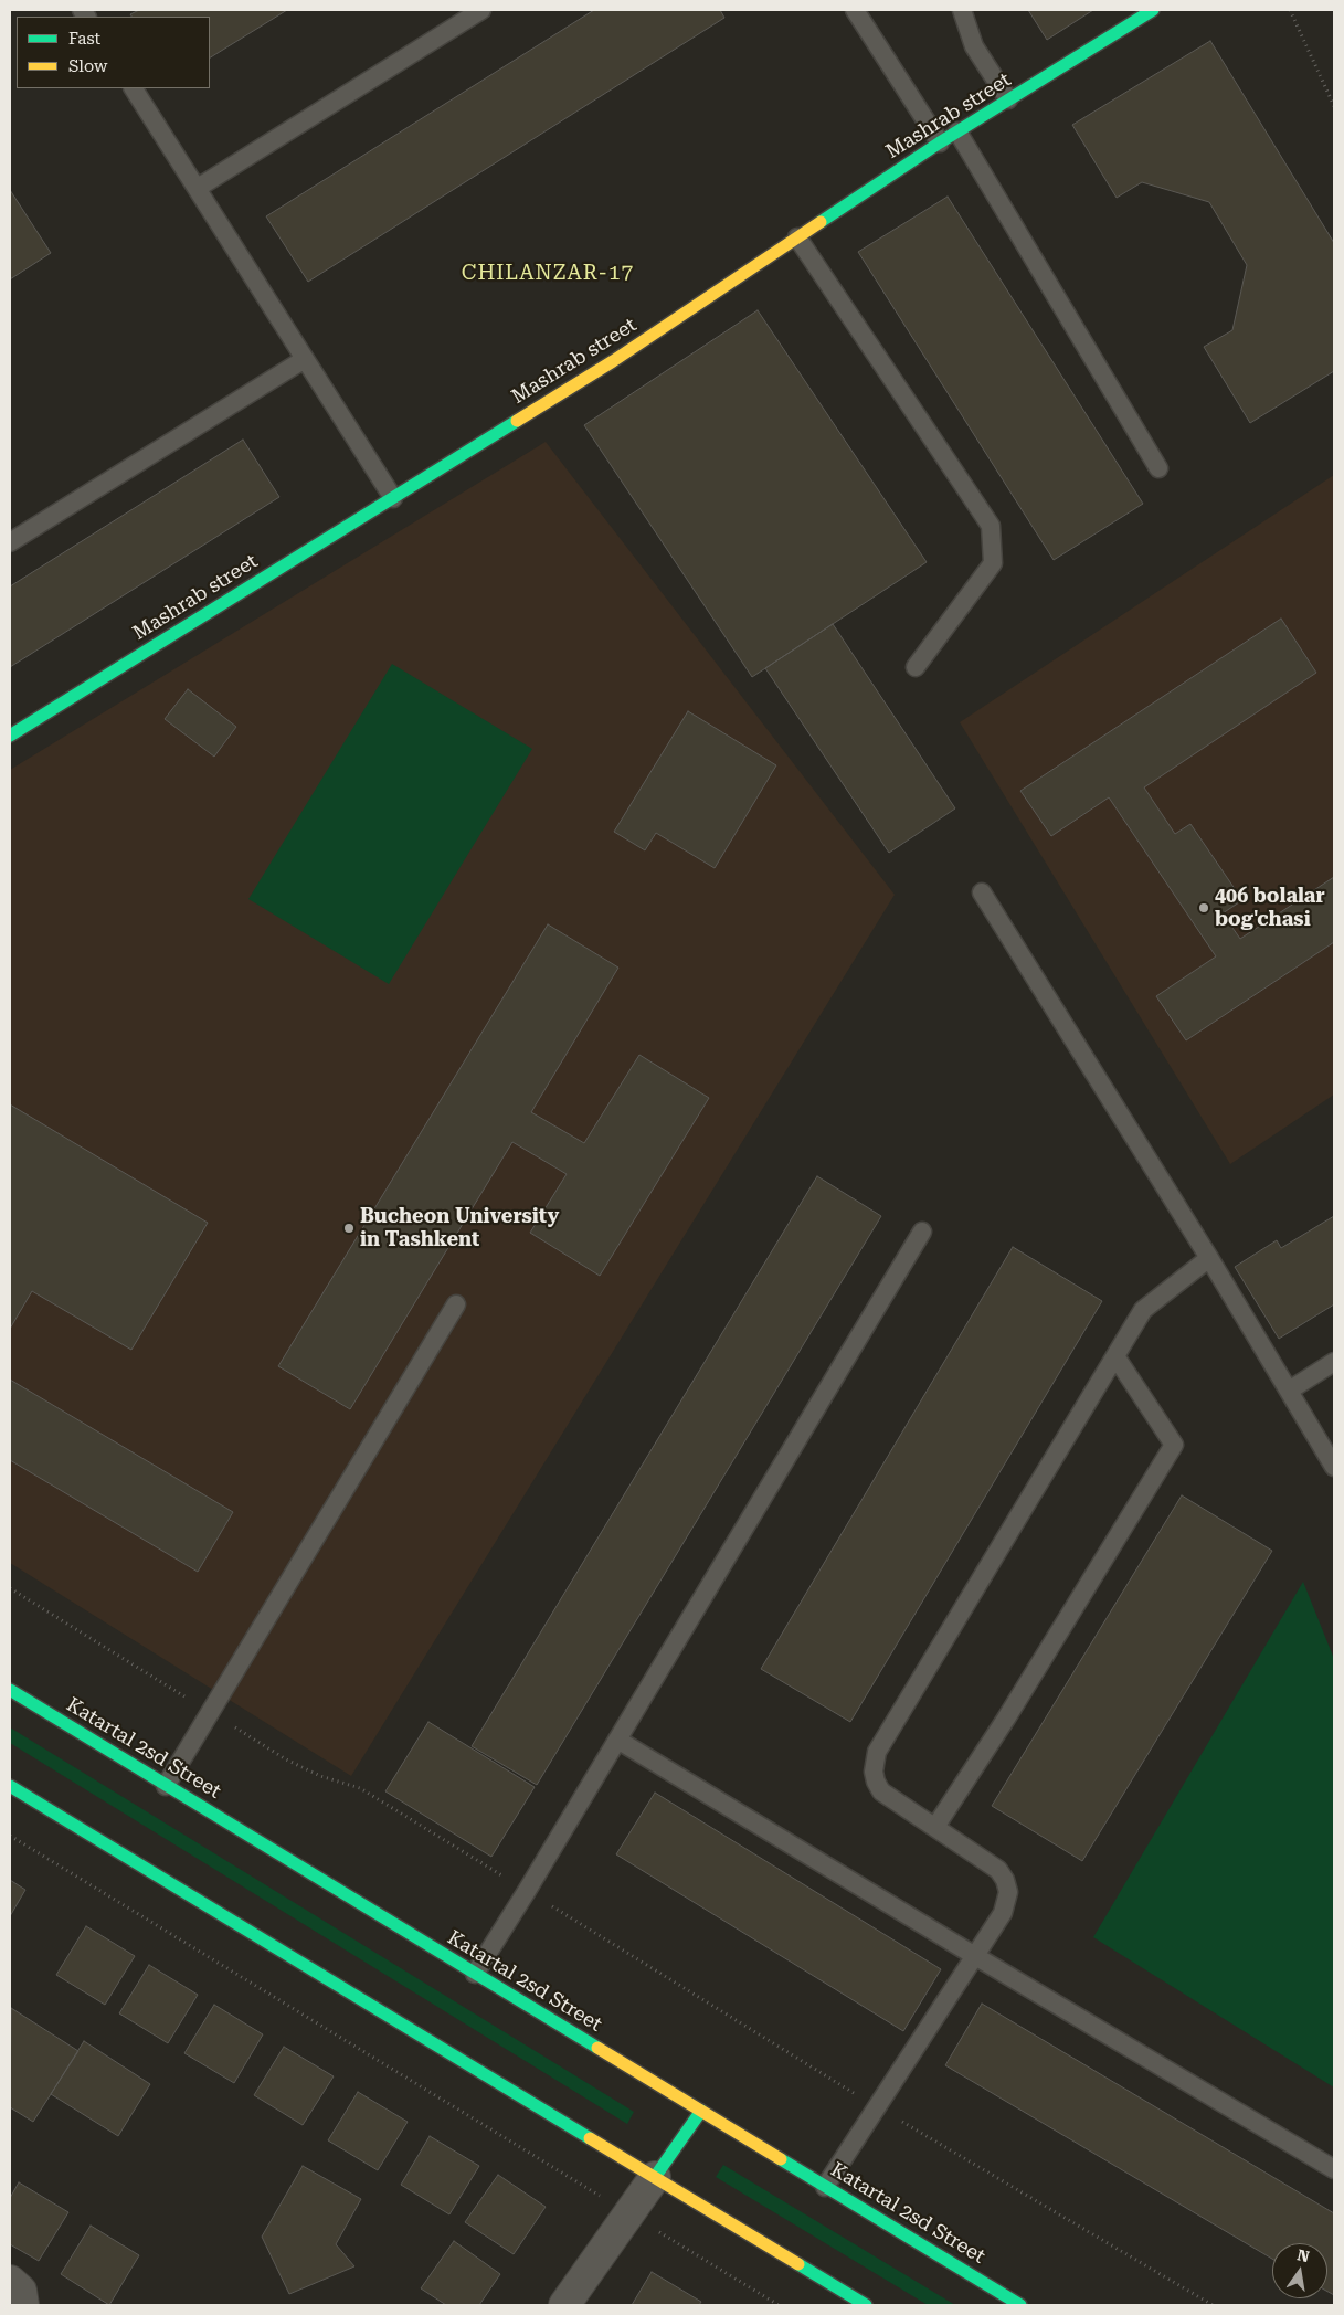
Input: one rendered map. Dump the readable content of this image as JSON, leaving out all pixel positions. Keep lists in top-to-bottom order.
{
  "streets": {
    "main road": ["Mashrab street", "Katartal 2sd Street"]
  },
  "districts": ["CHILANZAR-17"],
  "places": ["406 bolalar bog'chasi", "Bucheon University in Tashkent"],
  "legend": ["Fast", "Slow"],
  "north": "top"
}
